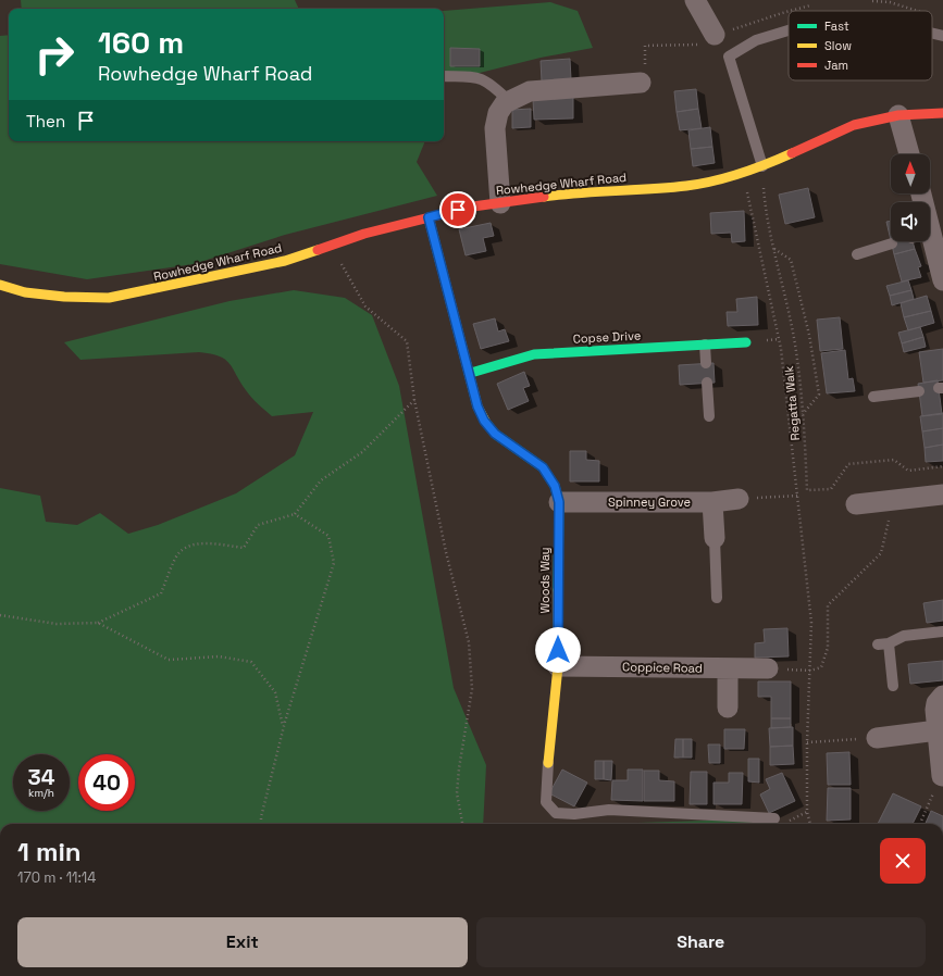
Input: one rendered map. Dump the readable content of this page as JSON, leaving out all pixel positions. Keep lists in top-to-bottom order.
{
  "streets": {
    "street": [
      "Rowhedge Wharf Road",
      "Copse Drive",
      "Spinney Grove",
      "Woods Way",
      "Coppice Road"
    ],
    "path": ["Regatta Walk"]
  },
  "crossings": [
    ["Rowhedge Wharf Road", "Regatta Walk"],
    ["Rowhedge Wharf Road", "Woods Way"],
    ["Copse Drive", "Woods Way"],
    ["Spinney Grove", "Woods Way"],
    ["Woods Way", "Coppice Road"]
  ],
  "legend": ["Fast", "Slow", "Jam"],
  "north": "top",
  "page": {
    "turn": ["160 m", "Rowhedge Wharf Road"],
    "then": "Then",
    "speed": "34 km/h",
    "limit": "40",
    "heading": ["1 min", "170 m · 11:14"],
    "buttons": ["Exit", "Share"]
  }
}
